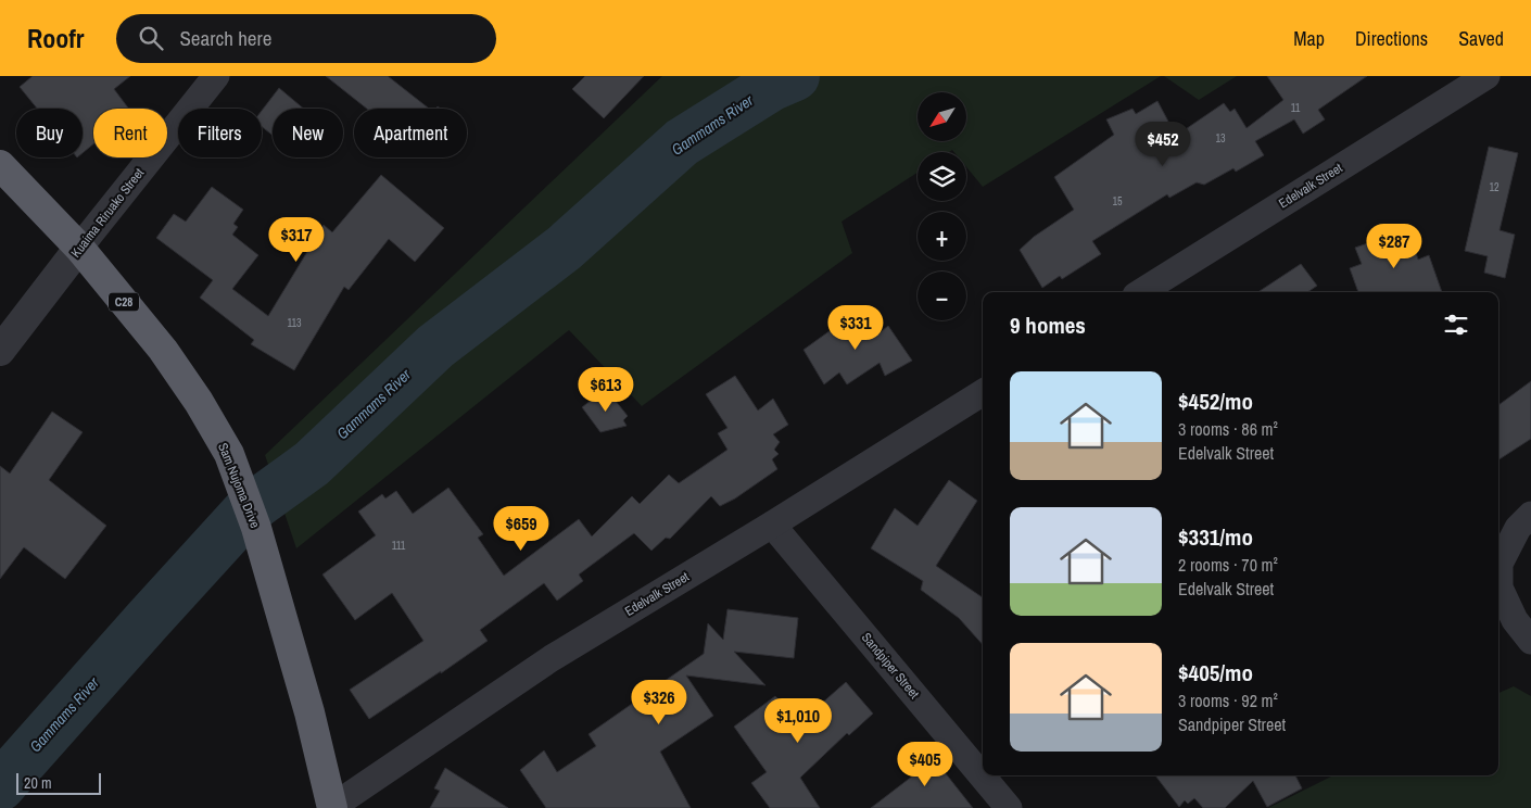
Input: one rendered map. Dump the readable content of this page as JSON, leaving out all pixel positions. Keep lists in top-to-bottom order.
{
  "streets": {
    "highway": ["C28", "Sam Nujoma Drive"],
    "street": ["Edelvalk Street", "Kuaima Riruako Street", "Sandpiper Street"]
  },
  "crossings": [
    ["Edelvalk Street", "Sam Nujoma Drive"],
    ["Edelvalk Street", "Sandpiper Street"],
    ["Kuaima Riruako Street", "Sam Nujoma Drive"]
  ],
  "water": ["Gammams River"],
  "house_numbers": [
    "11",
    "13",
    "12",
    "15",
    "113",
    "111"
  ],
  "scale_bar": "20 m",
  "north": "bottom left",
  "page": {
    "header": "Roofr",
    "search": "Search here",
    "nav": ["Map", "Directions", "Saved"],
    "map_buttons": ["+", "−"],
    "chip": [
      "Buy",
      "Rent",
      "Filters",
      "New",
      "Apartment"
    ],
    "price": [
      "$452",
      "$317",
      "$287",
      "$331",
      "$613",
      "$659",
      "$326",
      "$1,010",
      "$405"
    ],
    "heading": "9 homes",
    "list": [
      {
        "name": "$452/mo",
        "note": "3 rooms · 86 m² · Edelvalk Street"
      },
      {
        "name": "$331/mo",
        "note": "2 rooms · 70 m² · Edelvalk Street"
      },
      {
        "name": "$405/mo",
        "note": "3 rooms · 92 m² · Sandpiper Street"
      }
    ],
    "scale": "20 m"
  }
}
